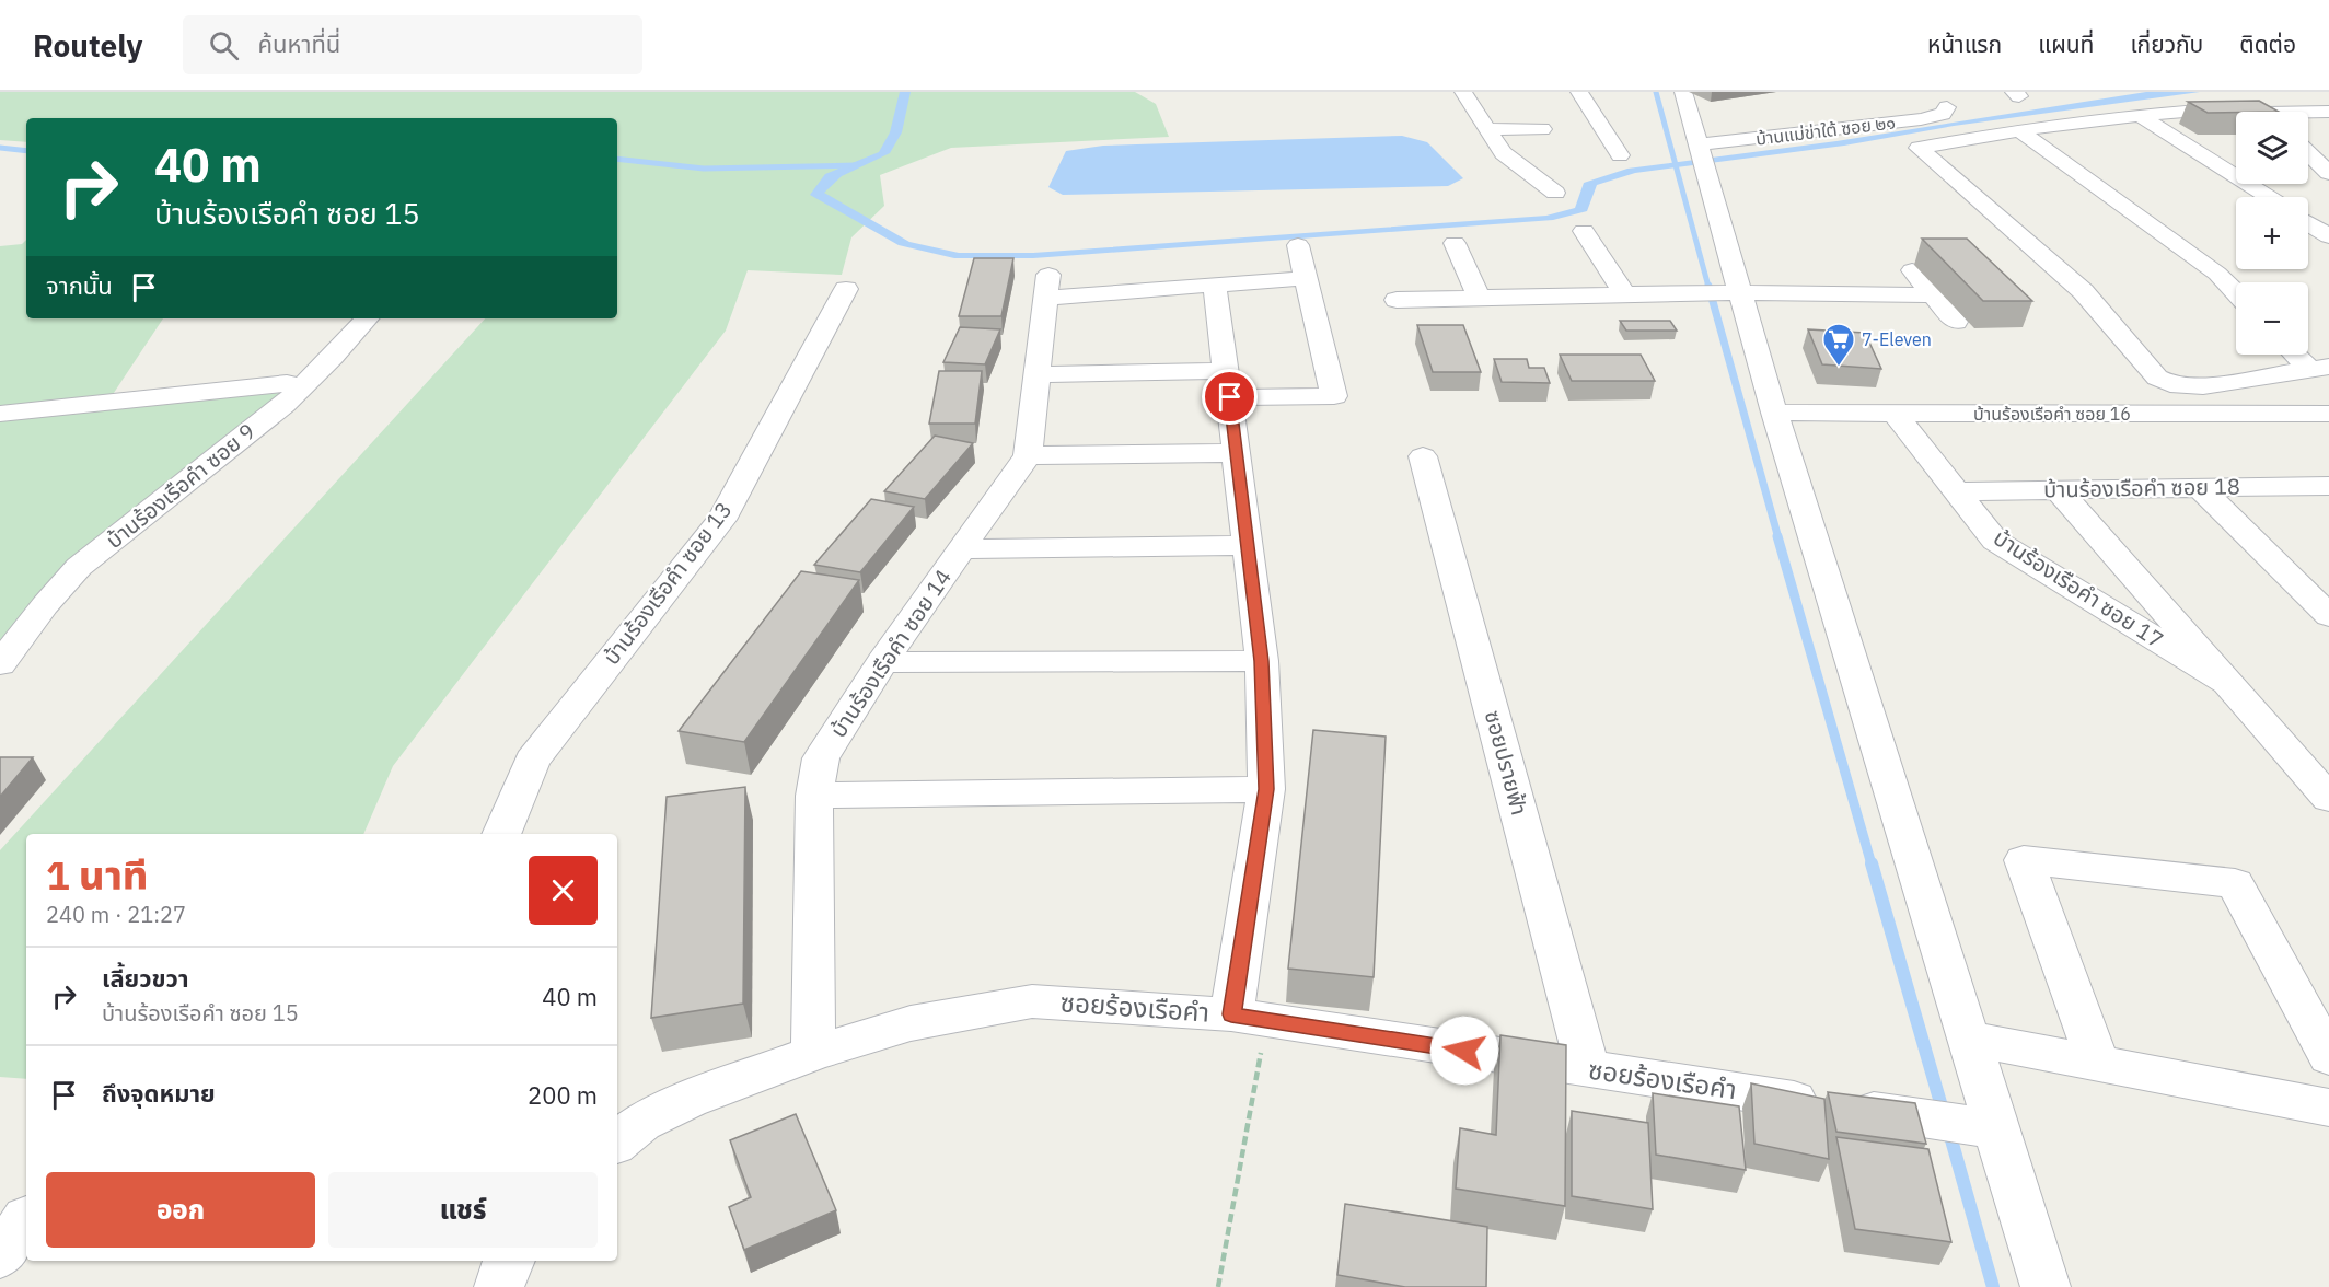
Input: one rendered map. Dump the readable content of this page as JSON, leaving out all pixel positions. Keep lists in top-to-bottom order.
{
  "streets": {
    "street": [
      "บ้านแม่ข่าใต้ ซอย ๒๑",
      "บ้านร้องเรือคำ ซอย 16",
      "บ้านร้องเรือคำ ซอย 9",
      "บ้านร้องเรือคำ ซอย 18",
      "บ้านร้องเรือคำ ซอย 13",
      "บ้านร้องเรือคำ ซอย 17",
      "บ้านร้องเรือคำ ซอย 14",
      "ซอยปรายฟ้า",
      "ซอยร้องเรือคำ"
    ]
  },
  "crossings": [
    ["บ้านร้องเรือคำ ซอย 16", "บ้านร้องเรือคำ ซอย 17"],
    ["บ้านร้องเรือคำ ซอย 18", "บ้านร้องเรือคำ ซอย 17"],
    ["บ้านร้องเรือคำ ซอย 14", "ซอยร้องเรือคำ"],
    ["ซอยปรายฟ้า", "ซอยร้องเรือคำ"]
  ],
  "places": {
    "supermarket": ["7-Eleven"]
  },
  "page": {
    "header": "Routely",
    "search": "ค้นหาที่นี่",
    "nav": [
      "หน้าแรก",
      "แผนที่",
      "เกี่ยวกับ",
      "ติดต่อ"
    ],
    "map_buttons": ["+", "−"],
    "turn": ["40 m", "บ้านร้องเรือคำ ซอย 15"],
    "then": "จากนั้น",
    "heading": ["1 นาที", "240 m · 21:27"],
    "list": [
      {
        "name": "เลี้ยวขวา",
        "note": "บ้านร้องเรือคำ ซอย 15",
        "value": "40 m"
      },
      {
        "name": "ถึงจุดหมาย",
        "value": "200 m"
      }
    ],
    "buttons": ["ออก", "แชร์"]
  }
}
